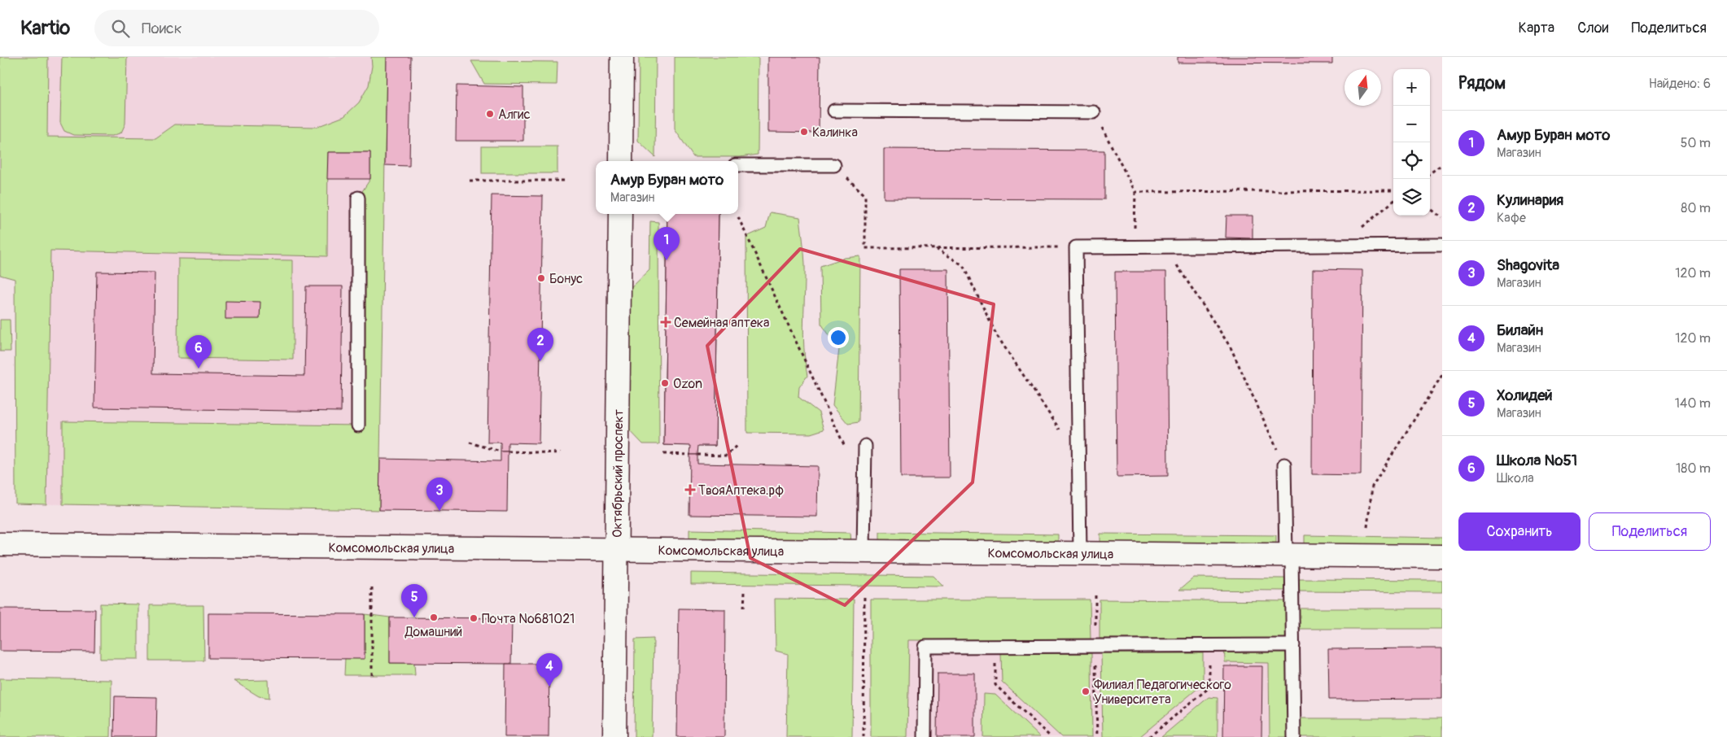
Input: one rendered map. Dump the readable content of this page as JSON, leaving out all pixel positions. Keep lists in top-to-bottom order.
{
  "streets": {
    "street": ["Октябрьский проспект", "Комсомольская улица"]
  },
  "crossings": [
    ["Октябрьский проспект", "Комсомольская улица"]
  ],
  "places": {
    "other": [
      "Алгис",
      "Калинка",
      "Бонус",
      "Ozon",
      "Домашний",
      "Почта №681021",
      "Филиал Педагогического Университета"
    ],
    "health": ["Семейная аптека", "ТвояАптека.рф"]
  },
  "north": "top",
  "page": {
    "header": "Kartio",
    "search": "Поиск",
    "nav": ["Карта", "Слои", "Поделиться"],
    "heading": ["Рядом", "Найдено: 6"],
    "map_buttons": ["+", "−"],
    "list": [
      {
        "mark": "1",
        "name": "Амур Буран мото",
        "note": "Магазин",
        "value": "50 m"
      },
      {
        "mark": "2",
        "name": "Кулинария",
        "note": "Кафе",
        "value": "80 m"
      },
      {
        "mark": "3",
        "name": "Shagovita",
        "note": "Магазин",
        "value": "120 m"
      },
      {
        "mark": "4",
        "name": "Билайн",
        "note": "Магазин",
        "value": "120 m"
      },
      {
        "mark": "5",
        "name": "Холидей",
        "note": "Магазин",
        "value": "140 m"
      },
      {
        "mark": "6",
        "name": "Школа №51",
        "note": "Школа",
        "value": "180 m"
      }
    ],
    "popup": ["Амур Буран мото", "Магазин"],
    "pins": [
      "1",
      "2",
      "6",
      "3",
      "5",
      "4"
    ],
    "buttons": ["Сохранить", "Поделиться"]
  }
}
